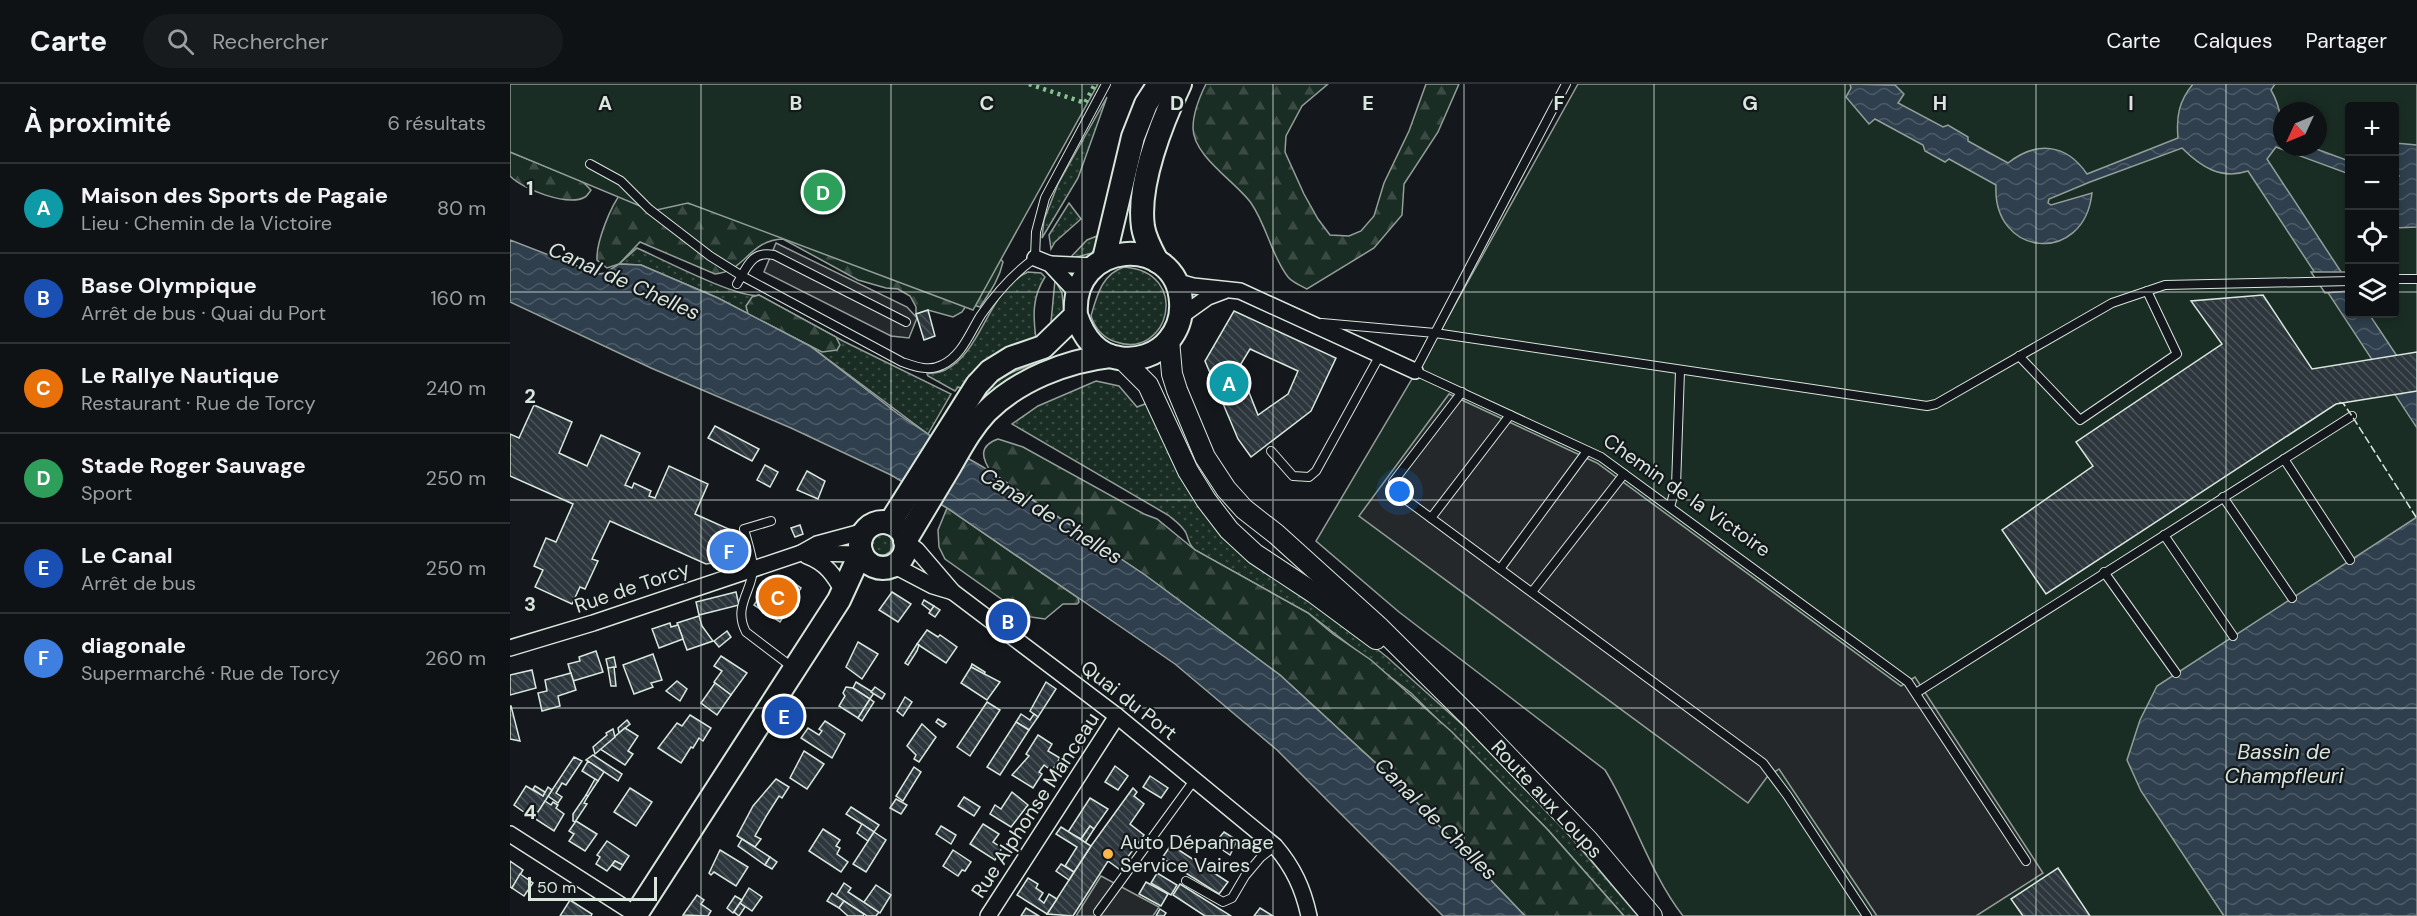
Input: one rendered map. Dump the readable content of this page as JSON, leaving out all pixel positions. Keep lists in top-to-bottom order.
{
  "streets": {
    "street": [
      "Chemin de la Victoire",
      "Rue de Torcy",
      "Quai du Port",
      "Route aux Loups",
      "Rue Alphonse Manceau"
    ]
  },
  "crossings": [
    ["Rue de Torcy", "Quai du Port"],
    ["Quai du Port", "Rue Alphonse Manceau"]
  ],
  "water": ["Canal de Chelles", "Bassin de Champfleuri"],
  "places": ["Auto Dépannage Service Vaires"],
  "scale_bar": "50 m",
  "north": "bottom left",
  "page": {
    "header": "Carte",
    "search": "Rechercher",
    "nav": ["Carte", "Calques", "Partager"],
    "heading": ["À proximité", "6 résultats"],
    "map_buttons": ["+", "−"],
    "list": [
      {
        "mark": "A",
        "name": "Maison des Sports de Pagaie",
        "note": "Lieu · Chemin de la Victoire",
        "value": "80 m"
      },
      {
        "mark": "B",
        "name": "Base Olympique",
        "note": "Arrêt de bus · Quai du Port",
        "value": "160 m"
      },
      {
        "mark": "C",
        "name": "Le Rallye Nautique",
        "note": "Restaurant · Rue de Torcy",
        "value": "240 m"
      },
      {
        "mark": "D",
        "name": "Stade Roger Sauvage",
        "note": "Sport",
        "value": "250 m"
      },
      {
        "mark": "E",
        "name": "Le Canal",
        "note": "Arrêt de bus",
        "value": "250 m"
      },
      {
        "mark": "F",
        "name": "diagonale",
        "note": "Supermarché · Rue de Torcy",
        "value": "260 m"
      }
    ],
    "pins": [
      "D",
      "A",
      "F",
      "C",
      "B",
      "E"
    ],
    "scale": "50 m"
  },
  "grid": {
    "columns": [
      "A",
      "B",
      "C",
      "D",
      "E",
      "F",
      "G",
      "H",
      "I"
    ],
    "rows": [
      "1",
      "2",
      "3",
      "4"
    ]
  }
}
